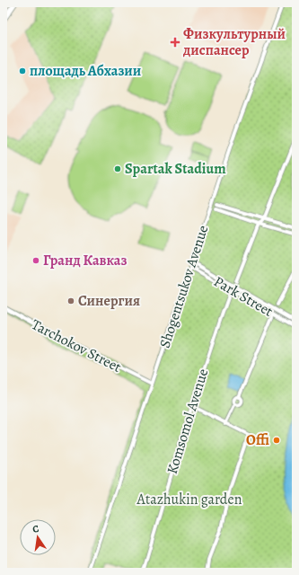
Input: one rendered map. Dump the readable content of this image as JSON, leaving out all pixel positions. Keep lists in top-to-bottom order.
{
  "streets": {
    "street": [
      "Shogentsukov Avenue",
      "Park Street",
      "Tarchokov Street",
      "Komsomol Avenue"
    ]
  },
  "crossings": [
    ["Shogentsukov Avenue", "Park Street"],
    ["Shogentsukov Avenue", "Tarchokov Street"]
  ],
  "parks": ["Atazhukin garden"],
  "places": {
    "health": ["Физкультурный диспансер"],
    "other": [
      "площадь Абхазии",
      "Spartak Stadium",
      "Гранд Кавказ",
      "Синергия",
      "Offi"
    ]
  },
  "north": "top"
}
